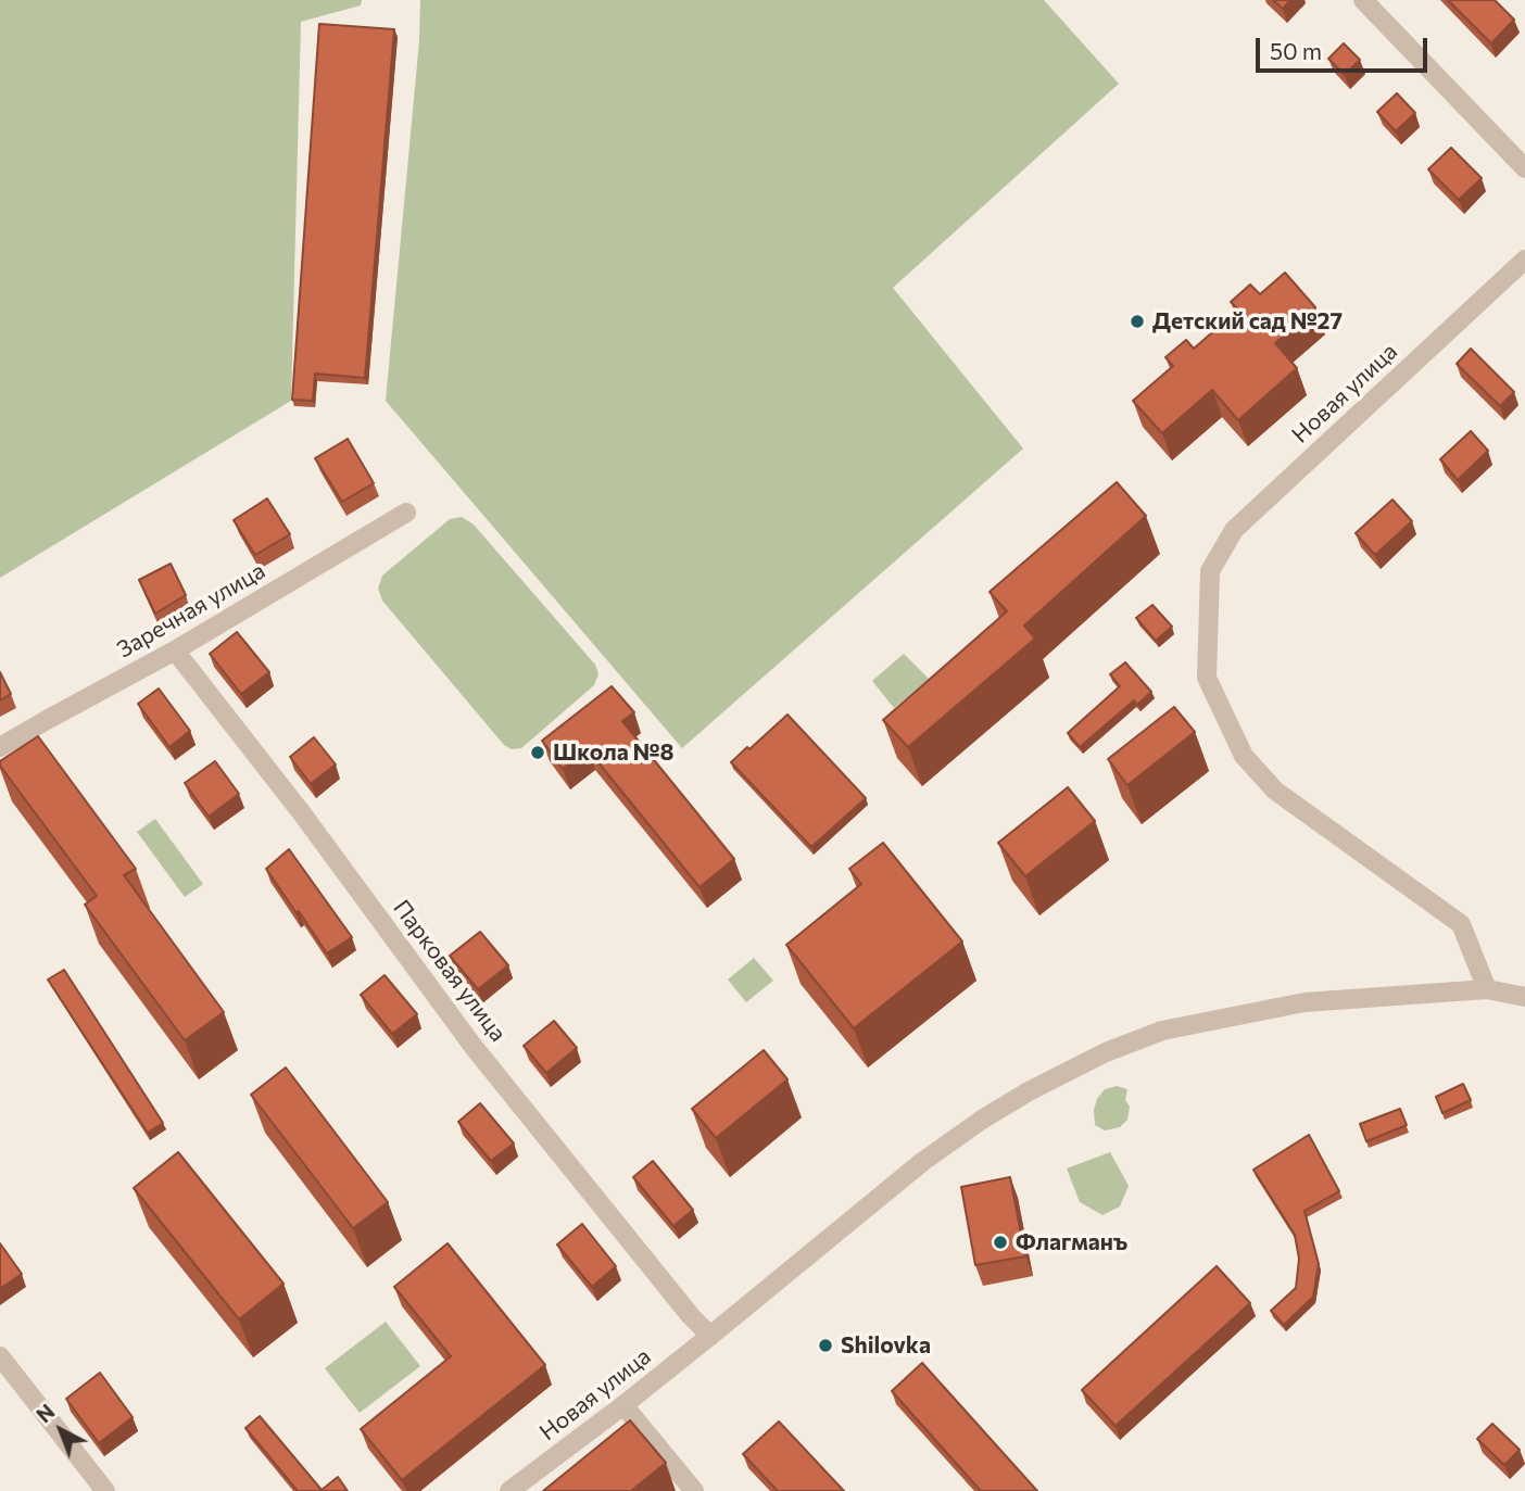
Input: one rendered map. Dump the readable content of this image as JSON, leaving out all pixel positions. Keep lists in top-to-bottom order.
{
  "streets": {
    "street": ["Новая улица", "Заречная улица", "Парковая улица"]
  },
  "crossings": [
    ["Новая улица", "Парковая улица"],
    ["Заречная улица", "Парковая улица"]
  ],
  "places": [
    "Детский сад №27",
    "Школа №8",
    "Флагманъ",
    "Shilovka"
  ],
  "scale_bar": "50 m",
  "north": "top left"
}
